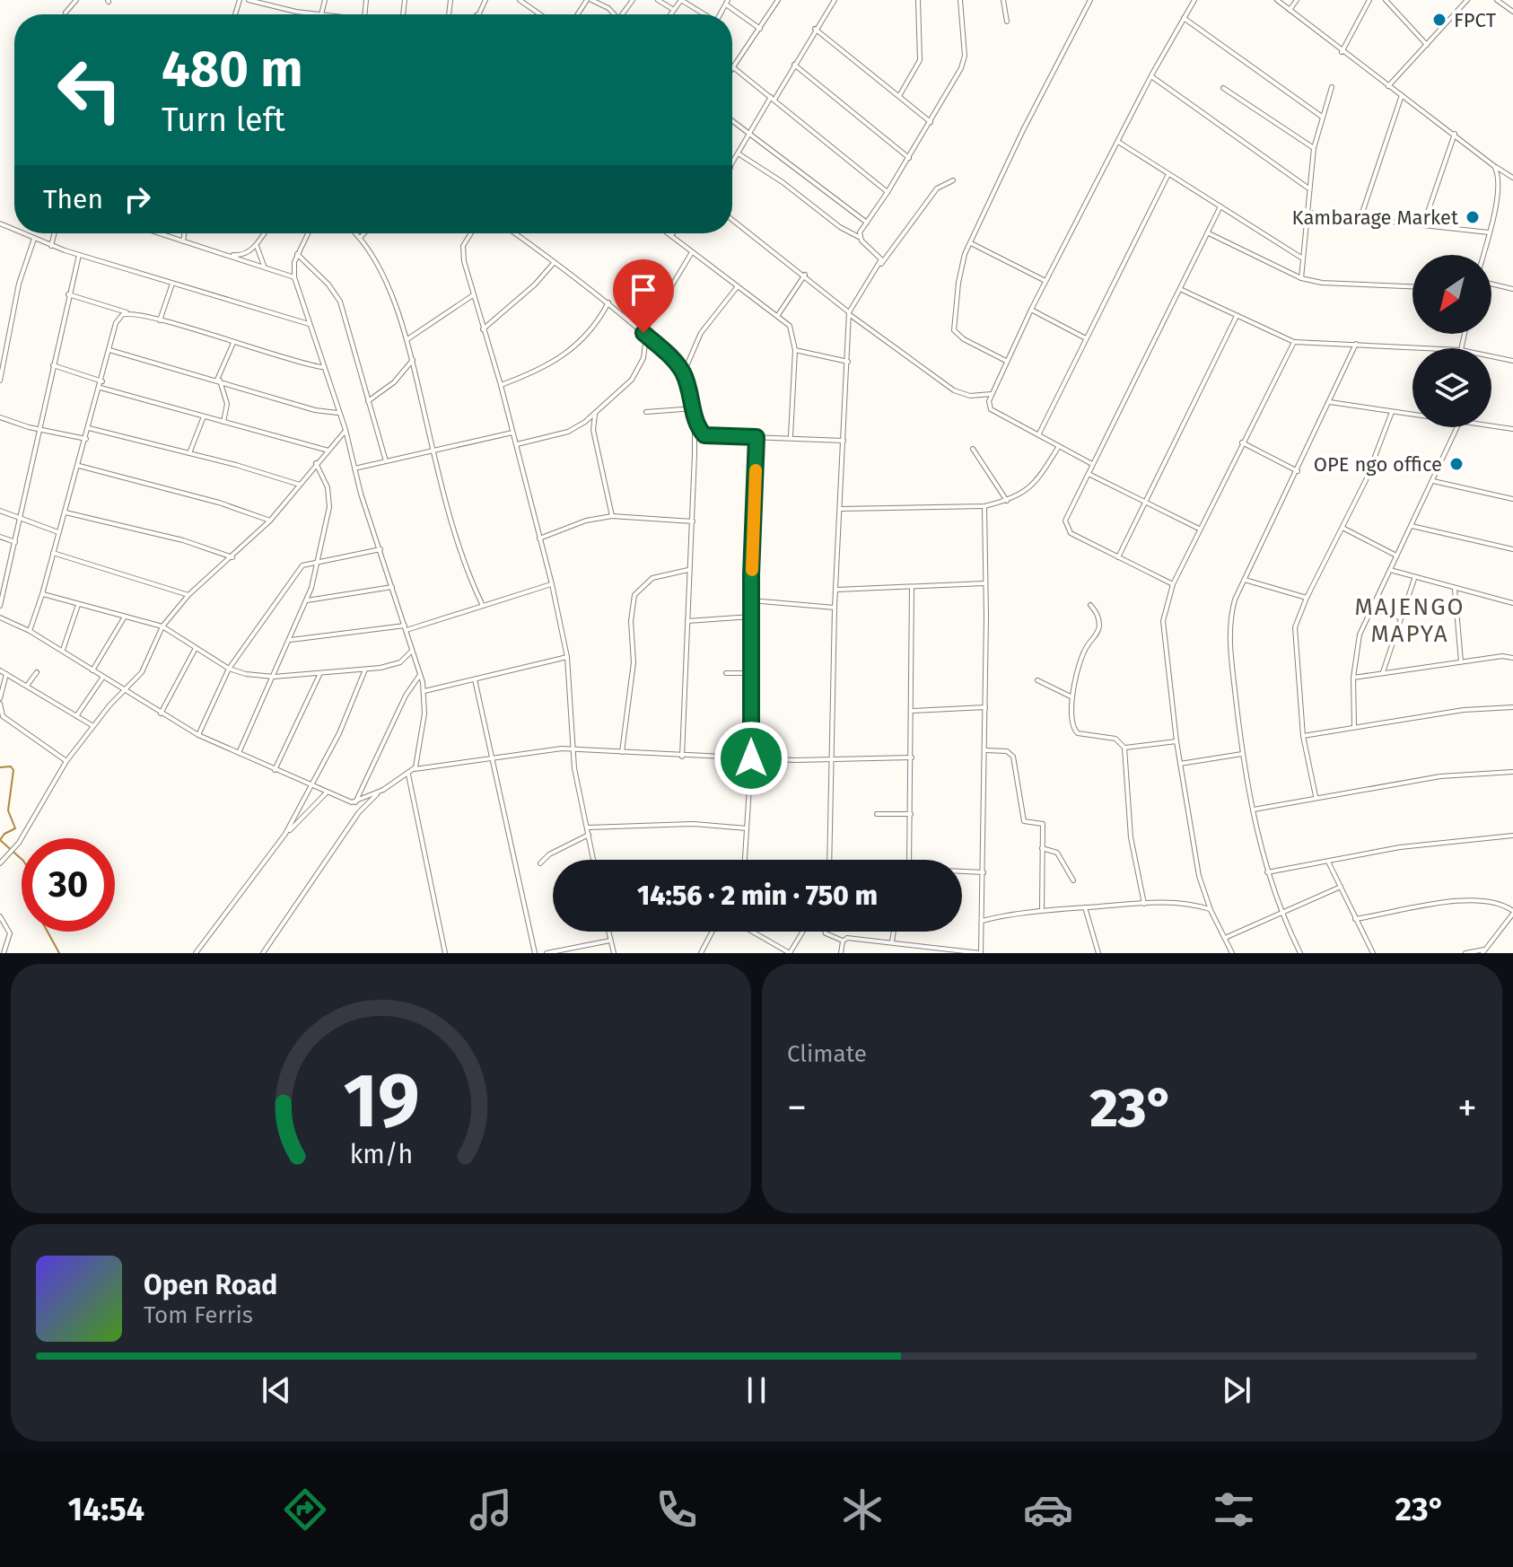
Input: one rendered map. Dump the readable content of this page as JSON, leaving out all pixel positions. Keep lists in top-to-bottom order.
{
  "districts": ["MAJENGO MAPYA"],
  "places": ["FPCT", "Kambarage Market", "OPE ngo office"],
  "north": "bottom left",
  "page": {
    "turn": ["480 m", "Turn left"],
    "then": "Then",
    "limit": "30",
    "trip": "14:56 · 2 min · 750 m",
    "tile": "Climate",
    "heat": ["−", "23°", "+"],
    "song": ["Open Road", "Tom Ferris"],
    "tabs": ["14:54", "23°"],
    "gauge": ["19", "km/h"]
  }
}
